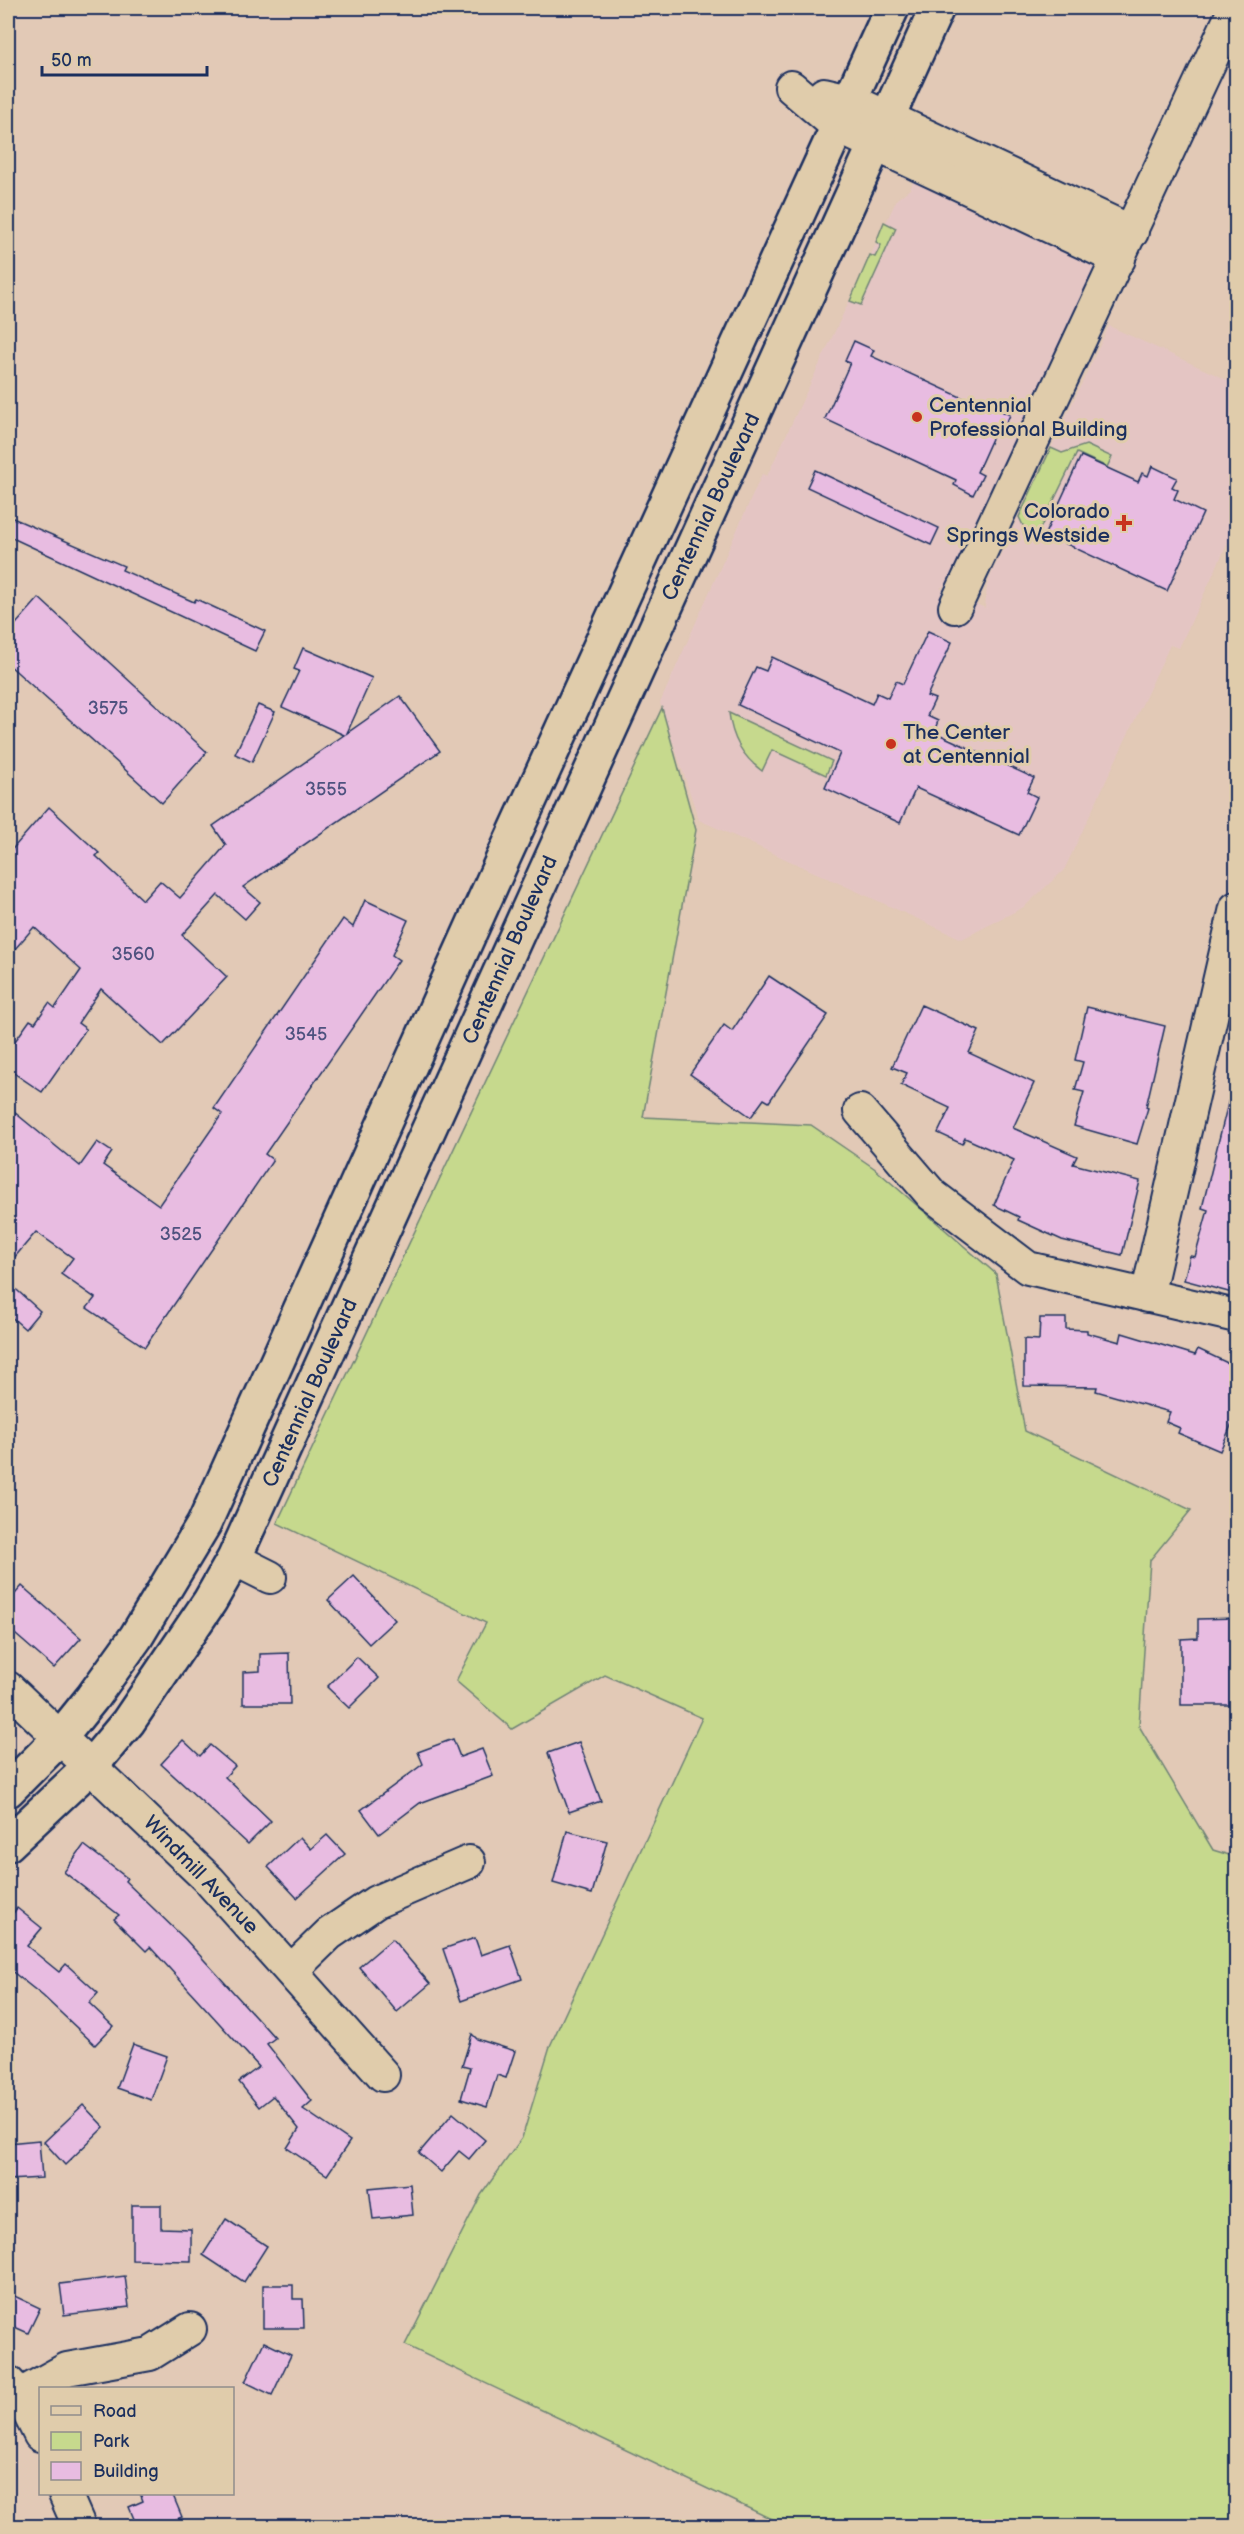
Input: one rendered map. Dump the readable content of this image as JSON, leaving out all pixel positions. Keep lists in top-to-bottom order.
{
  "streets": {
    "main road": ["Centennial Boulevard"],
    "street": ["Windmill Avenue"]
  },
  "crossings": [
    ["Centennial Boulevard", "Windmill Avenue"]
  ],
  "places": {
    "other": ["Centennial Professional Building", "The Center at Centennial"],
    "health": ["Colorado Springs Westside"]
  },
  "house_numbers": [
    "3575",
    "3555",
    "3560",
    "3545",
    "3525"
  ],
  "legend": ["Road", "Park", "Building"],
  "scale_bar": "50 m"
}
